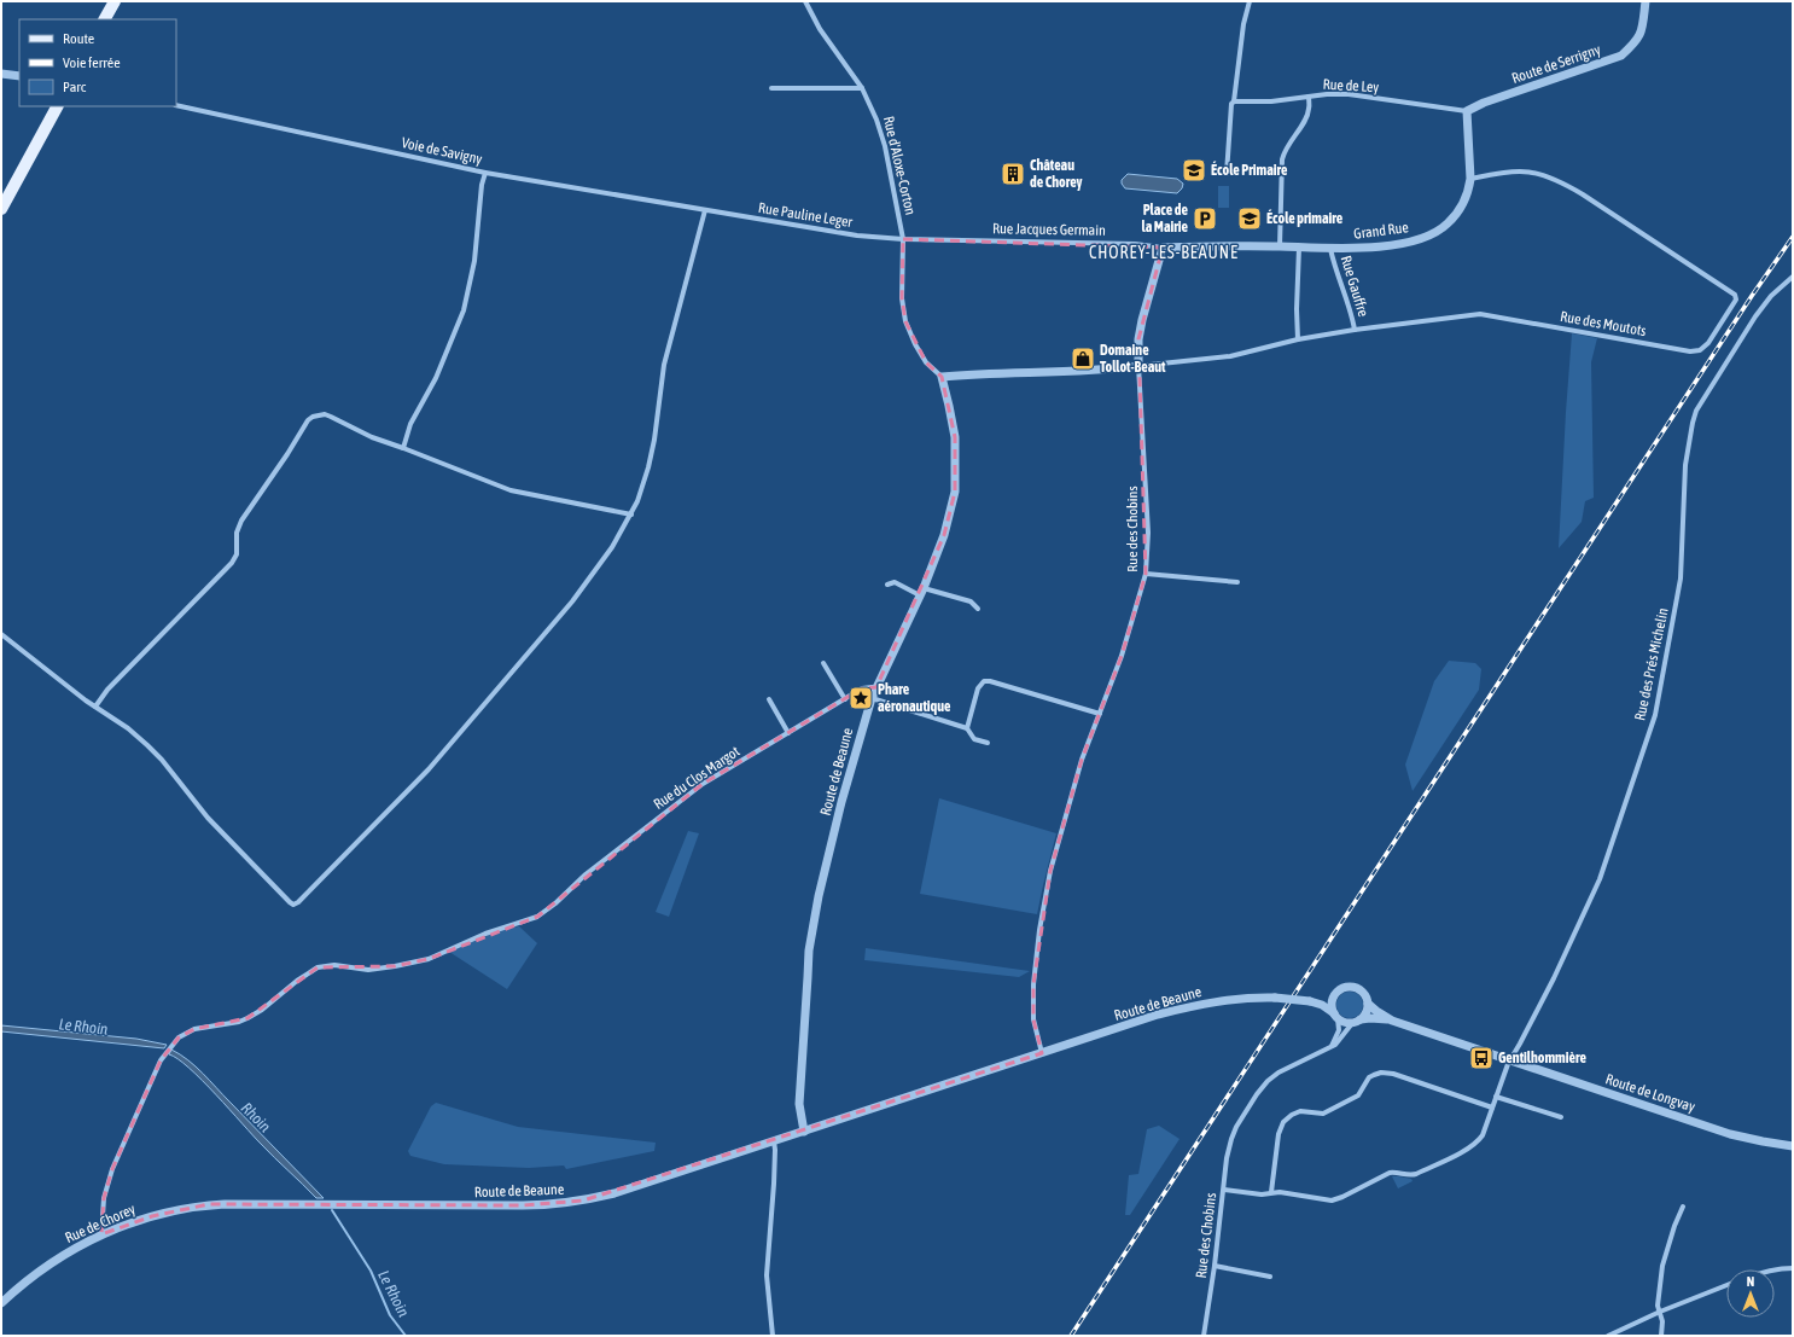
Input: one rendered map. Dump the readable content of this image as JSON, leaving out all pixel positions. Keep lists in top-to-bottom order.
{
  "streets": {
    "street": [
      "Route de Serrigny",
      "Rue de Ley",
      "Voie de Savigny",
      "Rue d'Aloxe-Corton",
      "Rue Pauline Leger",
      "Rue Jacques Germain",
      "Grand Rue",
      "Rue Gauffre",
      "Rue des Moutots",
      "Rue des Chobins",
      "Rue des Prés Michelin",
      "Route de Beaune",
      "Rue du Clos Margot",
      "Route de Longvay",
      "Rue de Chorey"
    ]
  },
  "crossings": [
    ["Route de Serrigny", "Rue de Ley"],
    ["Route de Serrigny", "Grand Rue"],
    ["Rue de Ley", "Grand Rue"],
    ["Voie de Savigny", "Rue Pauline Leger"],
    ["Rue d'Aloxe-Corton", "Rue Pauline Leger"],
    ["Rue d'Aloxe-Corton", "Rue Jacques Germain"],
    ["Rue d'Aloxe-Corton", "Route de Beaune"],
    ["Rue Pauline Leger", "Rue Jacques Germain"],
    ["Rue Jacques Germain", "Grand Rue"],
    ["Grand Rue", "Rue Gauffre"],
    ["Grand Rue", "Rue des Moutots"],
    ["Rue Gauffre", "Rue des Moutots"],
    ["Rue des Moutots", "Rue des Chobins"],
    ["Rue des Chobins", "Rue des Prés Michelin"],
    ["Rue des Chobins", "Route de Beaune"],
    ["Rue des Prés Michelin", "Route de Longvay"],
    ["Route de Beaune", "Rue du Clos Margot"],
    ["Route de Beaune", "Rue de Chorey"],
    ["Rue du Clos Margot", "Rue de Chorey"]
  ],
  "districts": ["CHOREY-LES-BEAUNE"],
  "water": ["Le Rhoin", "Rhoin"],
  "places": {
    "school or university": ["École Primaire", "École primaire"],
    "building": ["Château de Chorey"],
    "parking": ["Place de la Mairie"],
    "shop": ["Domaine Tollot-Beaut"],
    "place": ["Phare aéronautique"],
    "bus stop": ["Gentilhommière"]
  },
  "legend": ["Route", "Voie ferrée", "Parc"],
  "north": "top"
}
